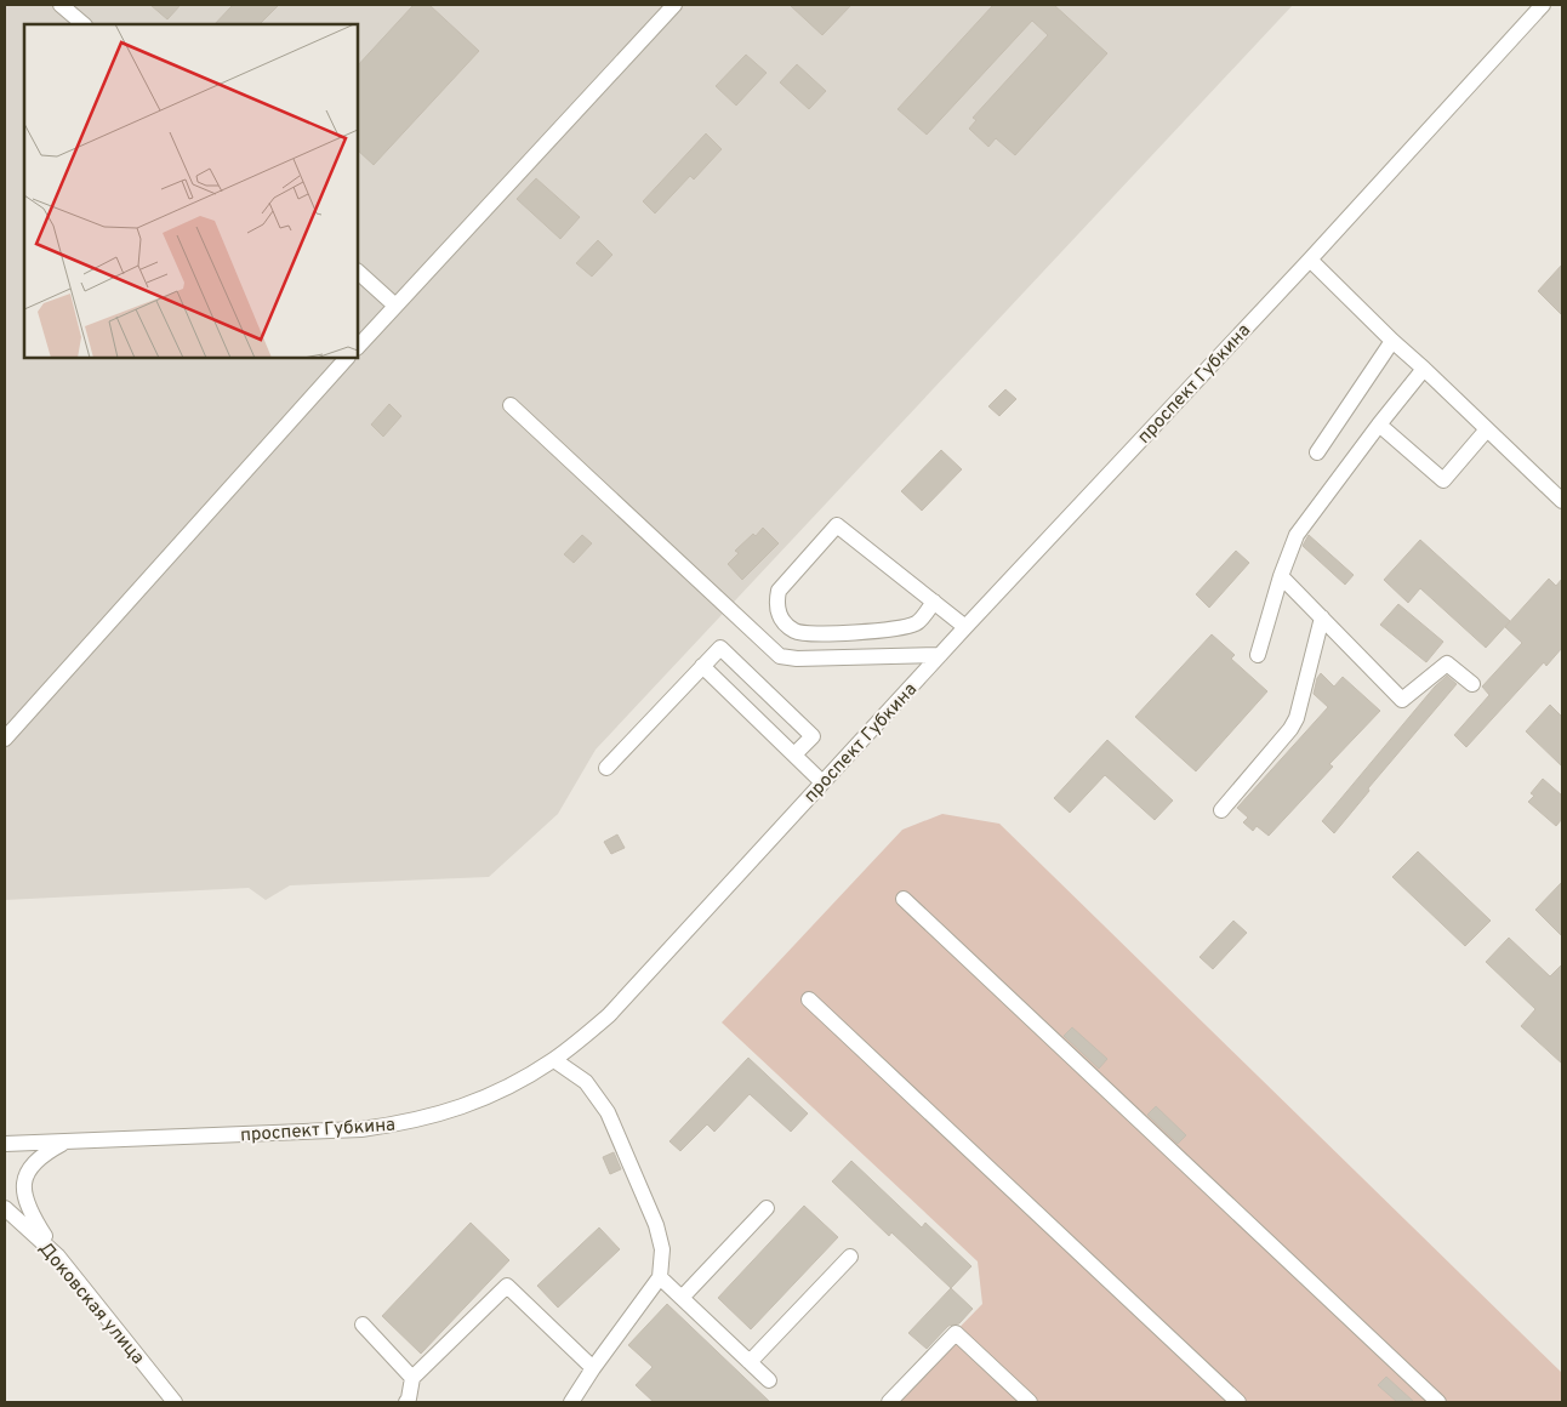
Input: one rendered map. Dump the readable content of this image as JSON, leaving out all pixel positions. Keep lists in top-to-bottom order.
{
  "streets": {
    "street": ["проспект Губкина", "Доковская улица"]
  }
}
